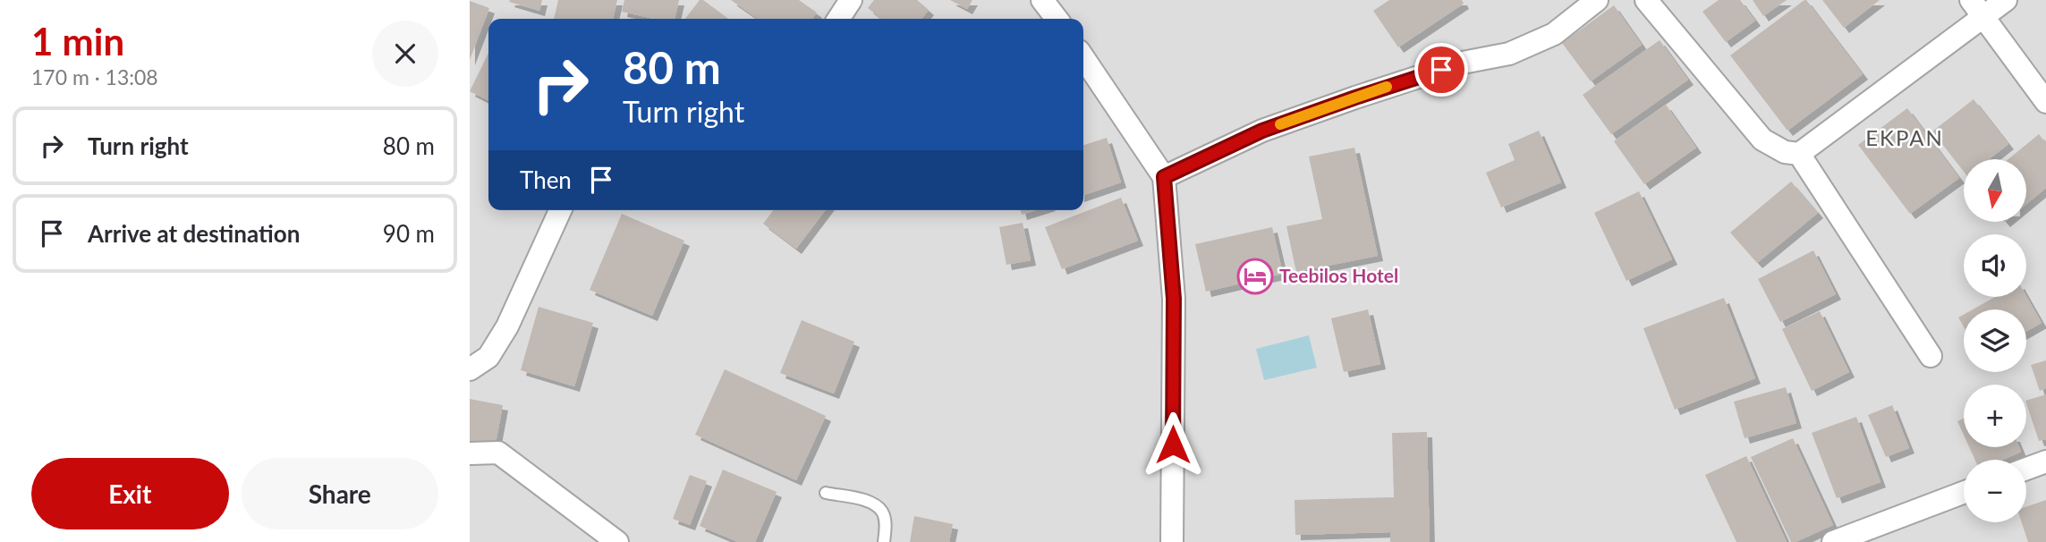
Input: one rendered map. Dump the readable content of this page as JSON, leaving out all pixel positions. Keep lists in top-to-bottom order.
{
  "districts": ["EKPAN"],
  "places": {
    "hotel": ["Teebilos Hotel"]
  },
  "north": "bottom",
  "page": {
    "heading": ["1 min", "170 m · 13:08"],
    "turn": ["80 m", "Turn right"],
    "list": [
      {
        "name": "Turn right",
        "value": "80 m"
      },
      {
        "name": "Arrive at destination",
        "value": "90 m"
      }
    ],
    "then": "Then",
    "map_buttons": ["+", "−"],
    "buttons": ["Exit", "Share"]
  }
}
